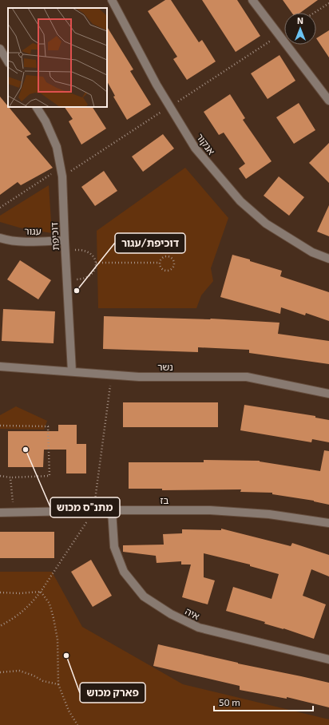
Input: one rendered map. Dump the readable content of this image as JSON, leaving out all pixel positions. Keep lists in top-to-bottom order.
{
  "streets": {
    "street": [
      "אנקור",
      "עגור",
      "דוכיפת",
      "נשר",
      "בז",
      "איה"
    ]
  },
  "crossings": [
    ["עגור", "דוכיפת"],
    ["דוכיפת", "נשר"],
    ["בז", "איה"]
  ],
  "places": ["דוכיפת/עגור", "מתנ\"ס מכוש", "פארק מכוש"],
  "scale_bar": "50 m",
  "north": "top"
}
